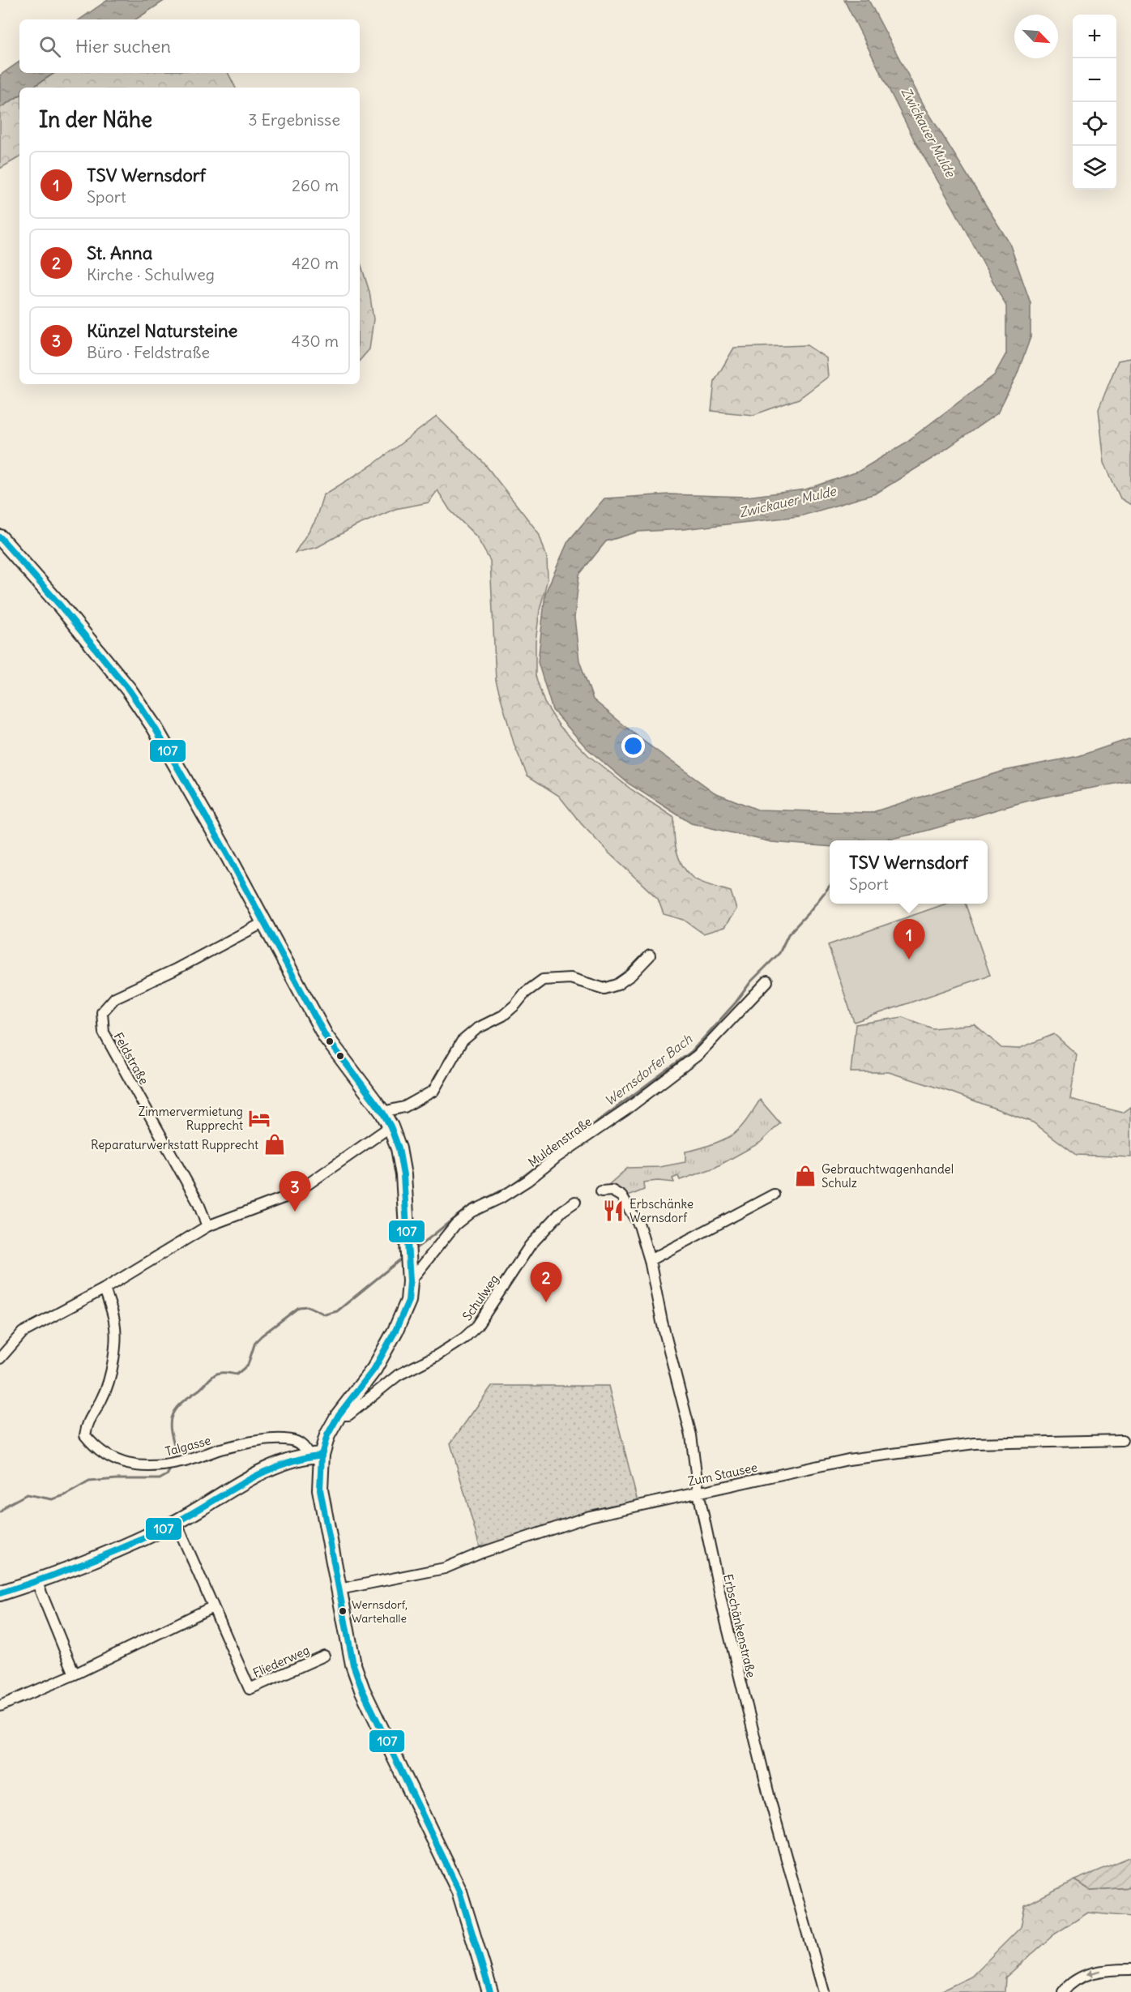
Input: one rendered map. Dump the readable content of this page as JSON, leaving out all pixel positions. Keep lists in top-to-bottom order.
{
  "streets": {
    "street": [
      "Feldstraße",
      "Muldenstraße",
      "Schulweg",
      "Talgasse",
      "Zum Stausee",
      "Erbschänkenstraße",
      "Fliederweg"
    ]
  },
  "crossings": [
    ["Zum Stausee", "Erbschänkenstraße"]
  ],
  "water": ["Zwickauer Mulde", "Wernsdorfer Bach"],
  "places": {
    "hotel": ["Zimmervermietung Rupprecht"],
    "shop": ["Reparaturwerkstatt Rupprecht", "Gebrauchtwagenhandel Schulz"],
    "restaurant": ["Erbschänke Wernsdorf"],
    "other": ["Wernsdorf, Wartehalle"]
  },
  "lines": ["transit line 107"],
  "north": "bottom right",
  "page": {
    "map_buttons": ["+", "−"],
    "search": "Hier suchen",
    "heading": ["In der Nähe", "3 Ergebnisse"],
    "list": [
      {
        "mark": "1",
        "name": "TSV Wernsdorf",
        "note": "Sport",
        "value": "260 m"
      },
      {
        "mark": "2",
        "name": "St. Anna",
        "note": "Kirche · Schulweg",
        "value": "420 m"
      },
      {
        "mark": "3",
        "name": "Künzel Natursteine",
        "note": "Büro · Feldstraße",
        "value": "430 m"
      }
    ],
    "popup": ["TSV Wernsdorf", "Sport"],
    "pins": ["1", "3", "2"]
  }
}
